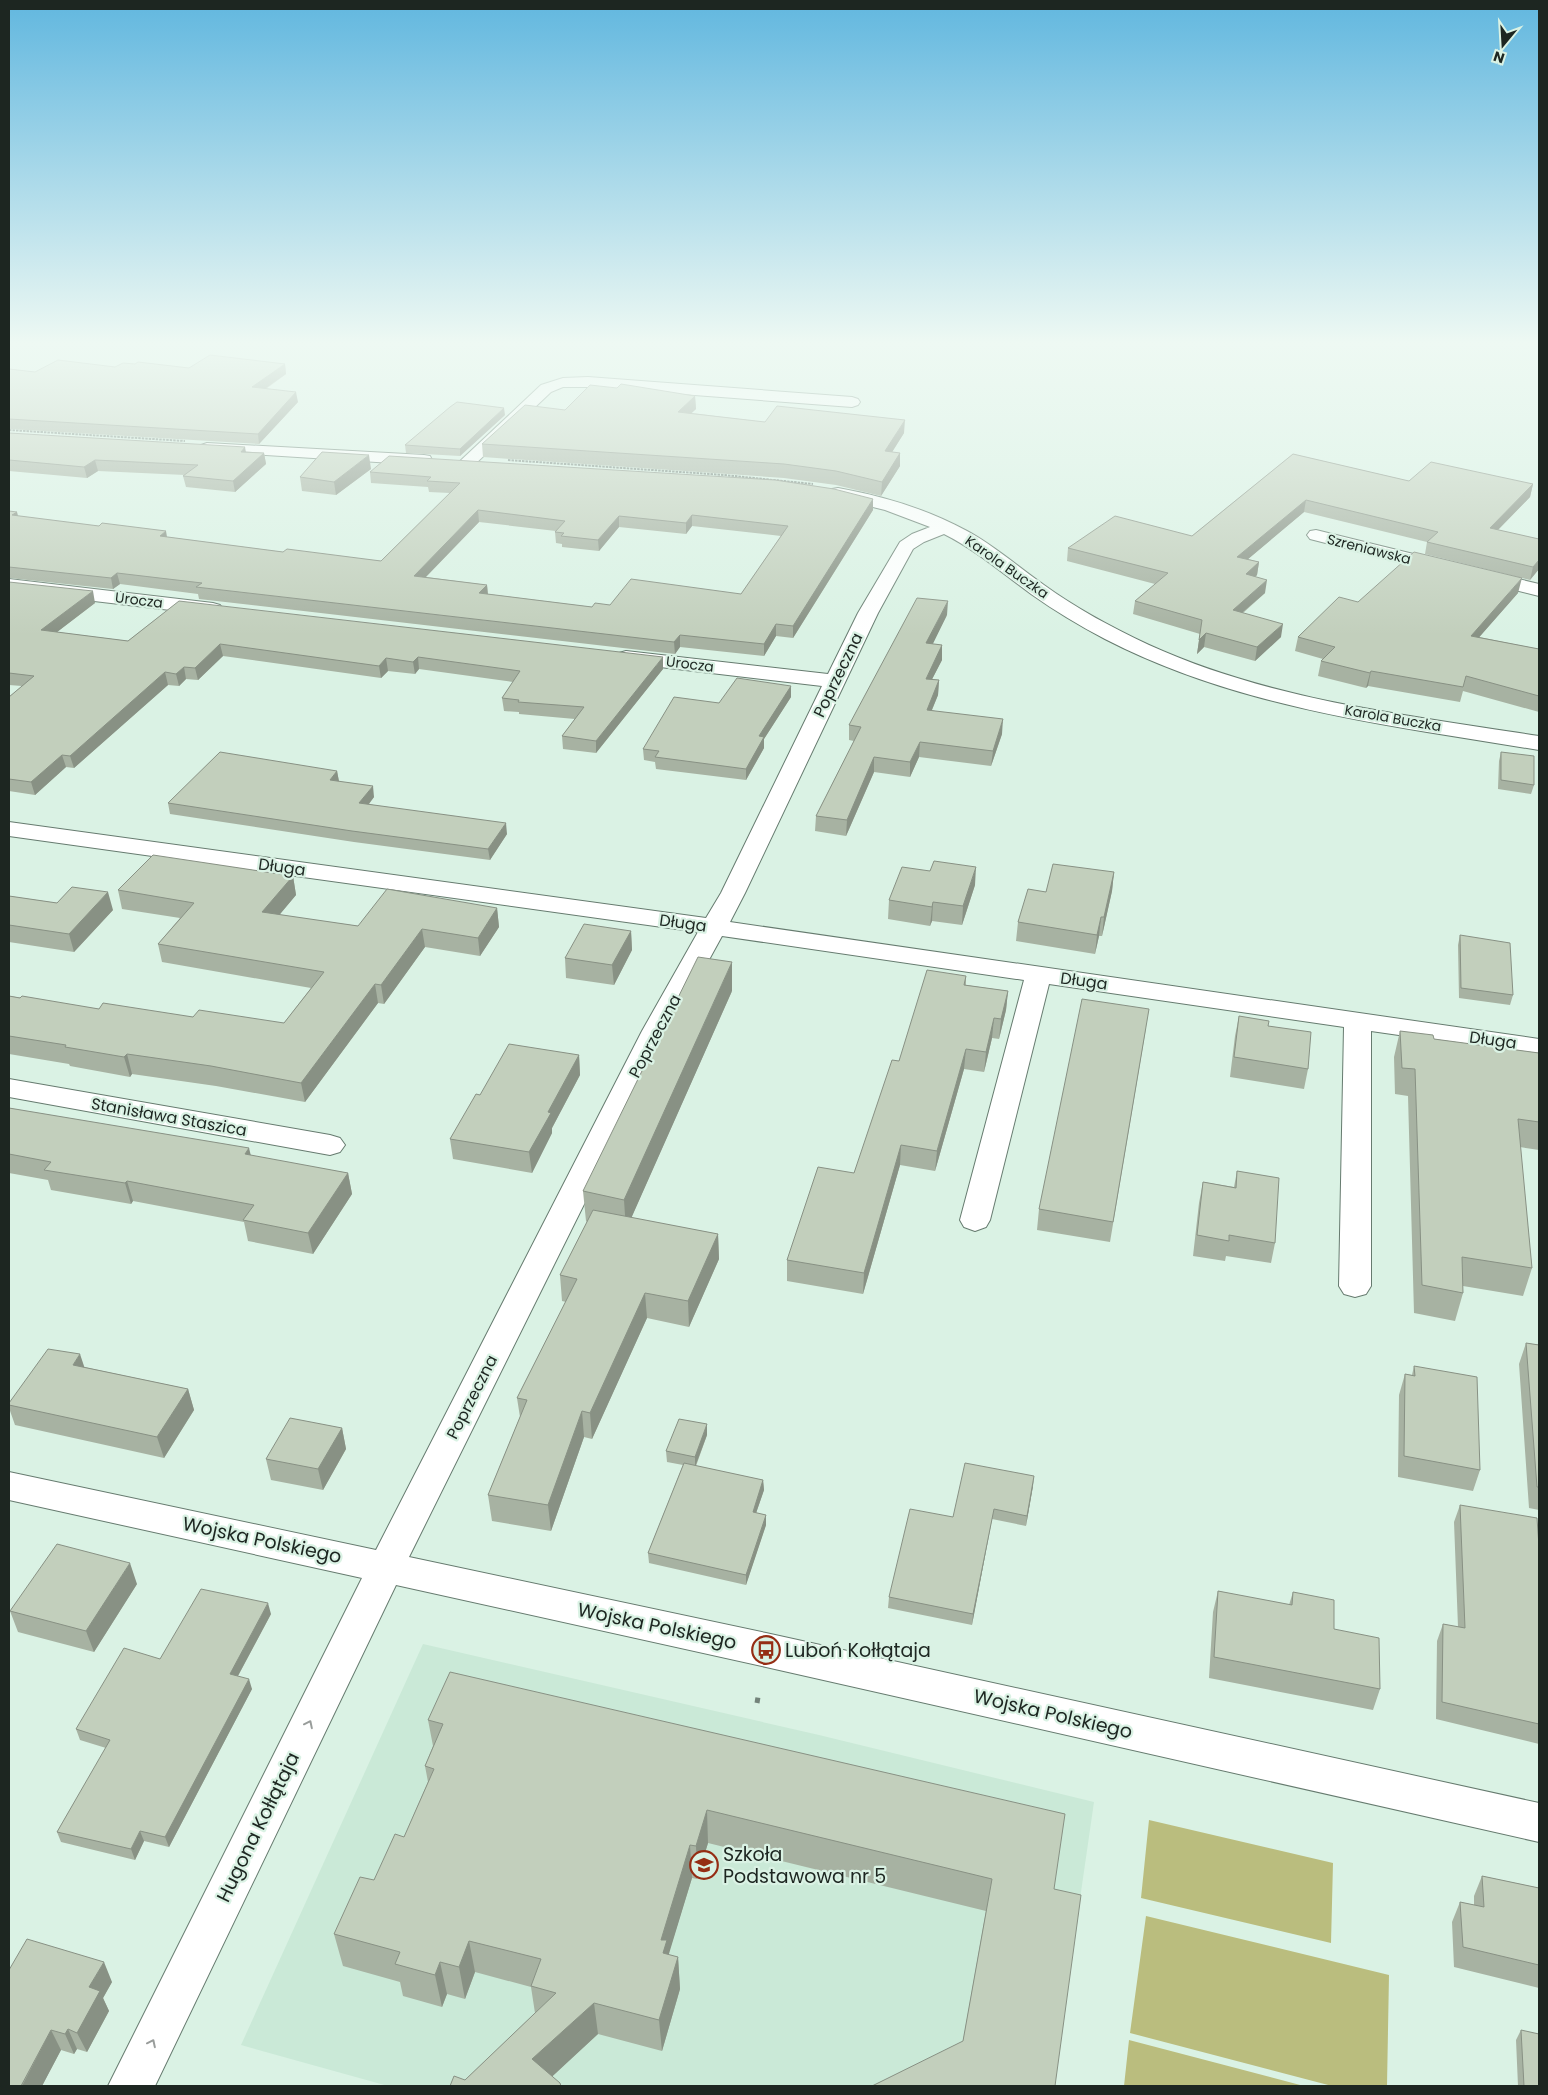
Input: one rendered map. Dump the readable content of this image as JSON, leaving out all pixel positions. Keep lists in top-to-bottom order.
{
  "streets": {
    "street": [
      "Szreniawska",
      "Karola Buczka",
      "Urocza",
      "Poprzeczna",
      "Długa",
      "Stanisława Staszica",
      "Wojska Polskiego",
      "Hugona Kołłątaja"
    ]
  },
  "crossings": [
    ["Karola Buczka", "Poprzeczna"],
    ["Urocza", "Poprzeczna"],
    ["Poprzeczna", "Długa"],
    ["Poprzeczna", "Wojska Polskiego"],
    ["Poprzeczna", "Hugona Kołłątaja"],
    ["Wojska Polskiego", "Hugona Kołłątaja"]
  ],
  "one_way": ["Hugona Kołłątaja"],
  "places": {
    "bus stop": ["Luboń Kołłątaja"],
    "school or university": ["Szkoła Podstawowa nr 5"]
  },
  "north": "bottom"
}
